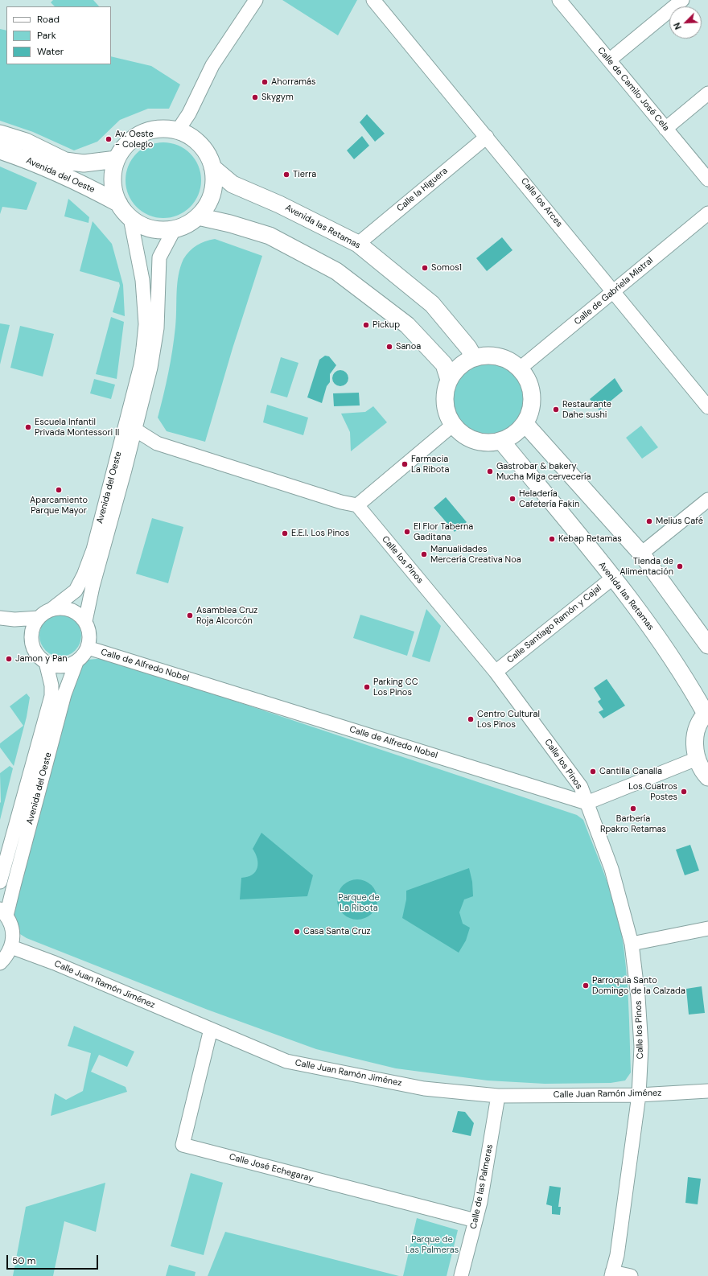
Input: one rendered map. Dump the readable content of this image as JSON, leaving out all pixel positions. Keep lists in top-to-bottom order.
{
  "streets": {
    "street": [
      "Calle de Camilo José Cela",
      "Avenida del Oeste",
      "Calle la Higuera",
      "Calle los Arces",
      "Avenida las Retamas",
      "Calle de Gabriela Mistral",
      "Calle los Pinos",
      "Calle Santiago Ramón y Cajal",
      "Calle de Alfredo Nobel",
      "Calle Juan Ramón Jiménez",
      "Calle José Echegaray",
      "Calle de las Palmeras"
    ]
  },
  "crossings": [
    ["Avenida del Oeste", "Avenida las Retamas"],
    ["Avenida del Oeste", "Calle de Alfredo Nobel"],
    ["Calle la Higuera", "Calle los Arces"],
    ["Calle la Higuera", "Avenida las Retamas"],
    ["Calle los Arces", "Calle de Gabriela Mistral"],
    ["Avenida las Retamas", "Calle de Gabriela Mistral"],
    ["Avenida las Retamas", "Calle Santiago Ramón y Cajal"],
    ["Calle los Pinos", "Calle Santiago Ramón y Cajal"],
    ["Calle los Pinos", "Calle de Alfredo Nobel"],
    ["Calle los Pinos", "Calle Juan Ramón Jiménez"],
    ["Calle Juan Ramón Jiménez", "Calle José Echegaray"],
    ["Calle Juan Ramón Jiménez", "Calle de las Palmeras"],
    ["Calle José Echegaray", "Calle de las Palmeras"]
  ],
  "parks": ["Parque de La Ribota", "Parque de Las Palmeras"],
  "places": [
    "Ahorramás",
    "Skygym",
    "Av. Oeste - Colegio",
    "Tierra",
    "Somos1",
    "Pickup",
    "Sanoa",
    "Restaurante Dahe sushi",
    "Escuela Infantil Privada Montessori II",
    "Farmacia La Ribota",
    "Gastrobar & bakery Mucha Miga cervecería",
    "Aparcamiento Parque Mayor",
    "Heladería Cafetería Fakin",
    "Melius Café",
    "El Flor Taberna Gaditana",
    "E.E.I. Los Pinos",
    "Kebap Retamas",
    "Manualidades Mercería Creativa Noa",
    "Tienda de Alimentación",
    "Asamblea Cruz Roja Alcorcón",
    "Jamon y Pan",
    "Parking CC Los Pinos",
    "Centro Cultural Los Pinos",
    "Cantilla Canalla",
    "Los Cuatros Postes",
    "Barbería Rpakro Retamas",
    "Casa Santa Cruz",
    "Parroquia Santo Domingo de la Calzada"
  ],
  "legend": ["Road", "Park", "Water"],
  "scale_bar": "50 m",
  "north": "bottom left"
}
